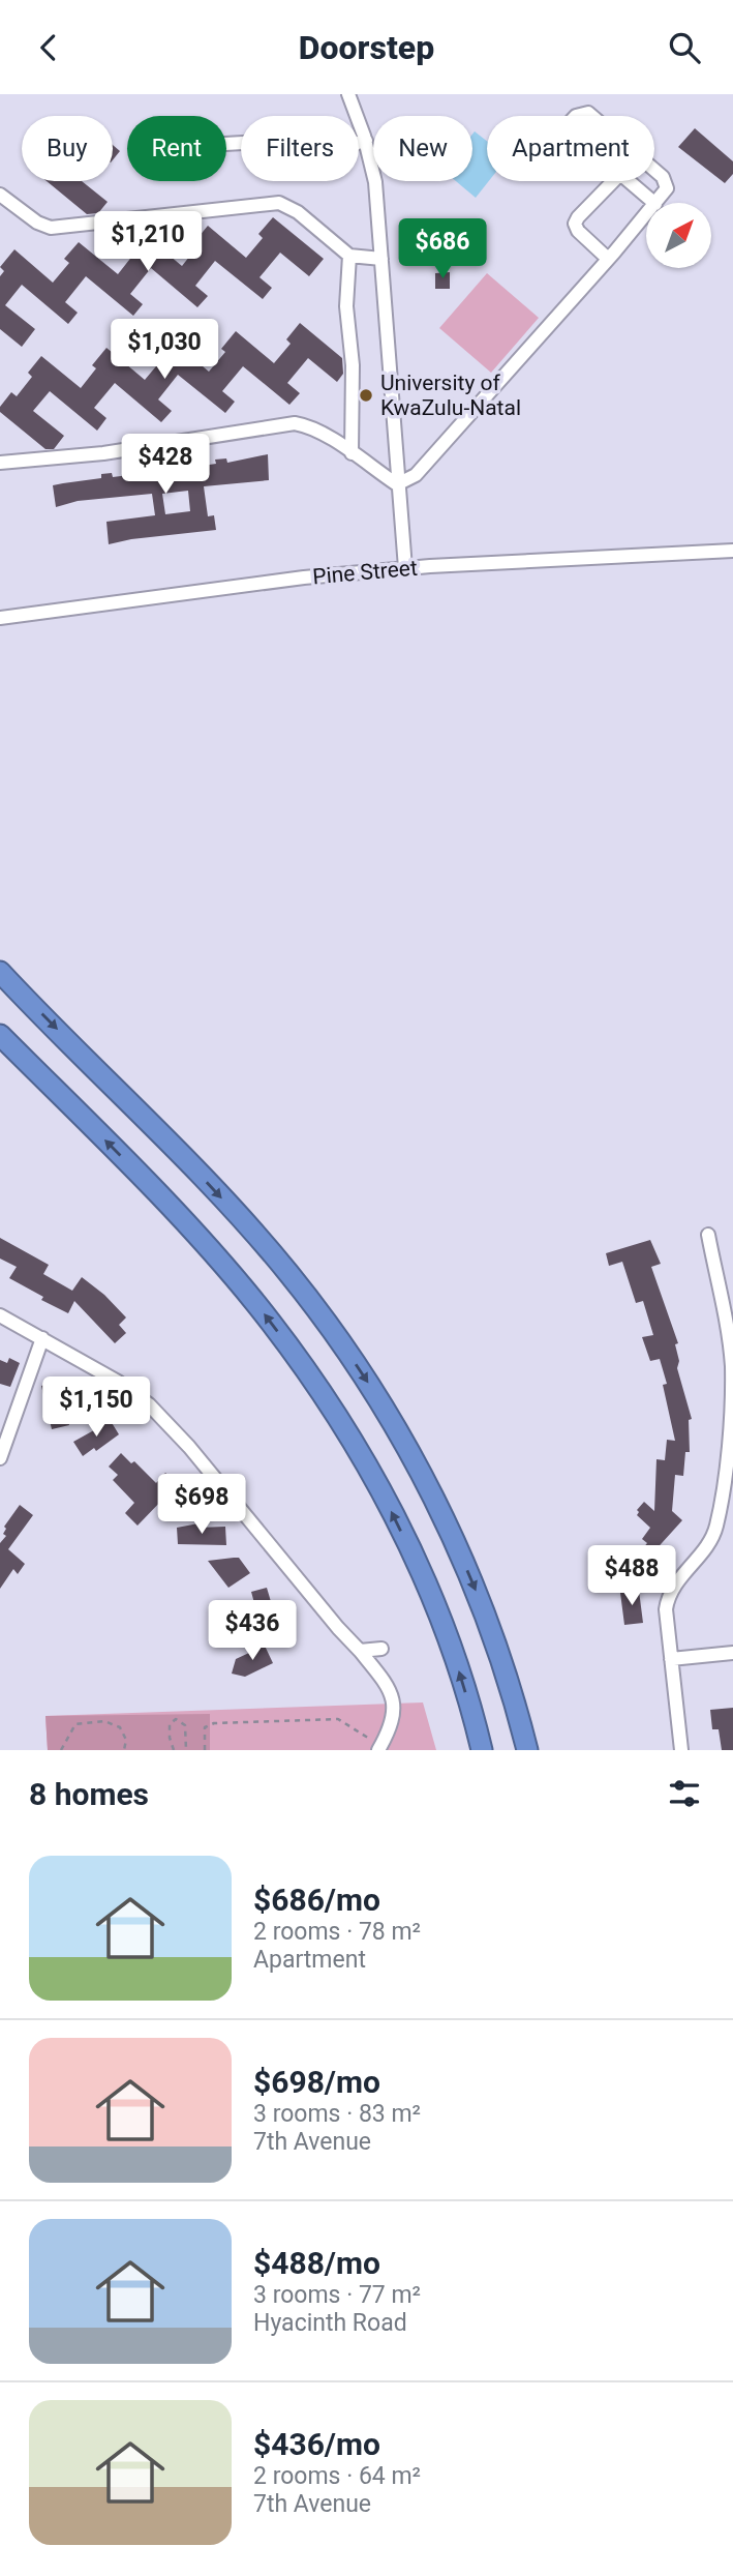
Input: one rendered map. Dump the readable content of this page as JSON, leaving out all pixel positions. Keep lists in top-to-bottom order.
{
  "streets": {
    "street": ["Pine Street"]
  },
  "places": ["University of KwaZulu-Natal"],
  "north": "top right",
  "page": {
    "header": "Doorstep",
    "chip": [
      "Buy",
      "Rent",
      "Filters",
      "New",
      "Apartment"
    ],
    "price": [
      "$1,210",
      "$686",
      "$1,030",
      "$428",
      "$1,150",
      "$698",
      "$488",
      "$436"
    ],
    "heading": "8 homes",
    "list": [
      {
        "name": "$686/mo",
        "note": "2 rooms · 78 m² · Apartment"
      },
      {
        "name": "$698/mo",
        "note": "3 rooms · 83 m² · 7th Avenue"
      },
      {
        "name": "$488/mo",
        "note": "3 rooms · 77 m² · Hyacinth Road"
      },
      {
        "name": "$436/mo",
        "note": "2 rooms · 64 m² · 7th Avenue"
      }
    ]
  }
}
